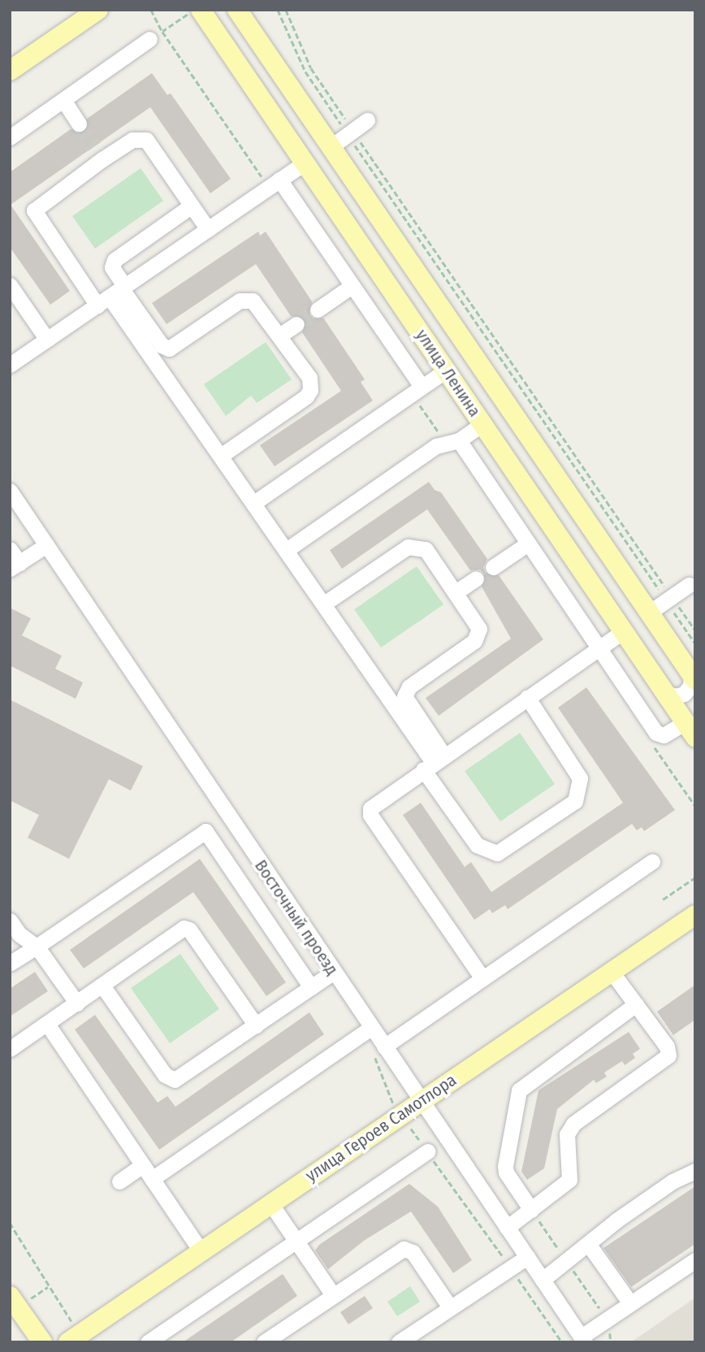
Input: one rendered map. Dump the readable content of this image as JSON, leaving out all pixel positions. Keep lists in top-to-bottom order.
{
  "streets": {
    "main road": ["улица Ленина", "улица Героев Самотлора"],
    "street": ["Восточный проезд"]
  },
  "crossings": [
    ["Восточный проезд", "улица Героев Самотлора"]
  ]
}
